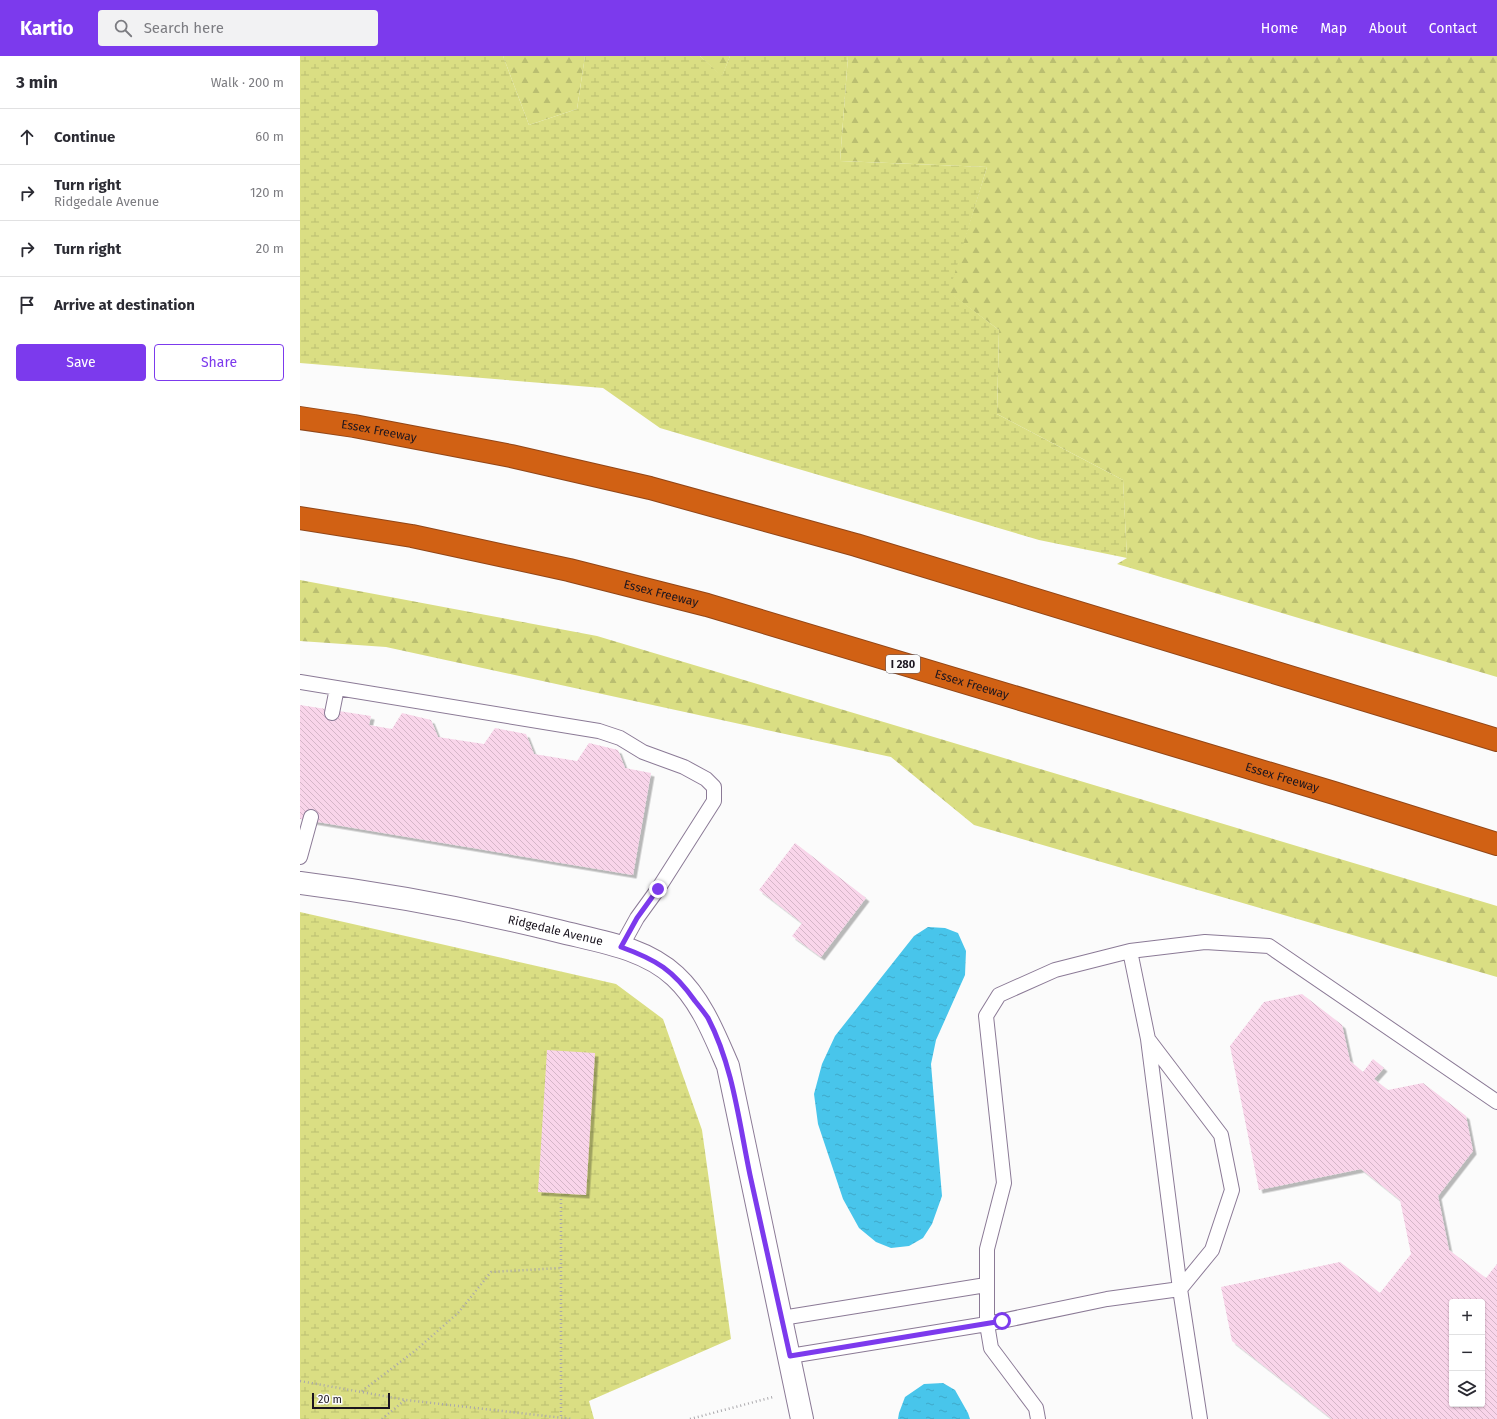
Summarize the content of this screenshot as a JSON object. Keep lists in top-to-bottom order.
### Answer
{
  "streets": {
    "highway": ["Essex Freeway", "I 280"],
    "main road": ["Ridgedale Avenue"]
  },
  "scale_bar": "20 m",
  "page": {
    "header": "Kartio",
    "search": "Search here",
    "nav": [
      "Home",
      "Map",
      "About",
      "Contact"
    ],
    "heading": ["3 min", "Walk · 200 m"],
    "list": [
      ["Continue", "60 m"],
      ["Turn right", "Ridgedale Avenue", "120 m"],
      ["Turn right", "20 m"],
      "Arrive at destination"
    ],
    "buttons": ["Save", "Share"],
    "map_buttons": ["+", "−"],
    "scale": "20 m"
  }
}
